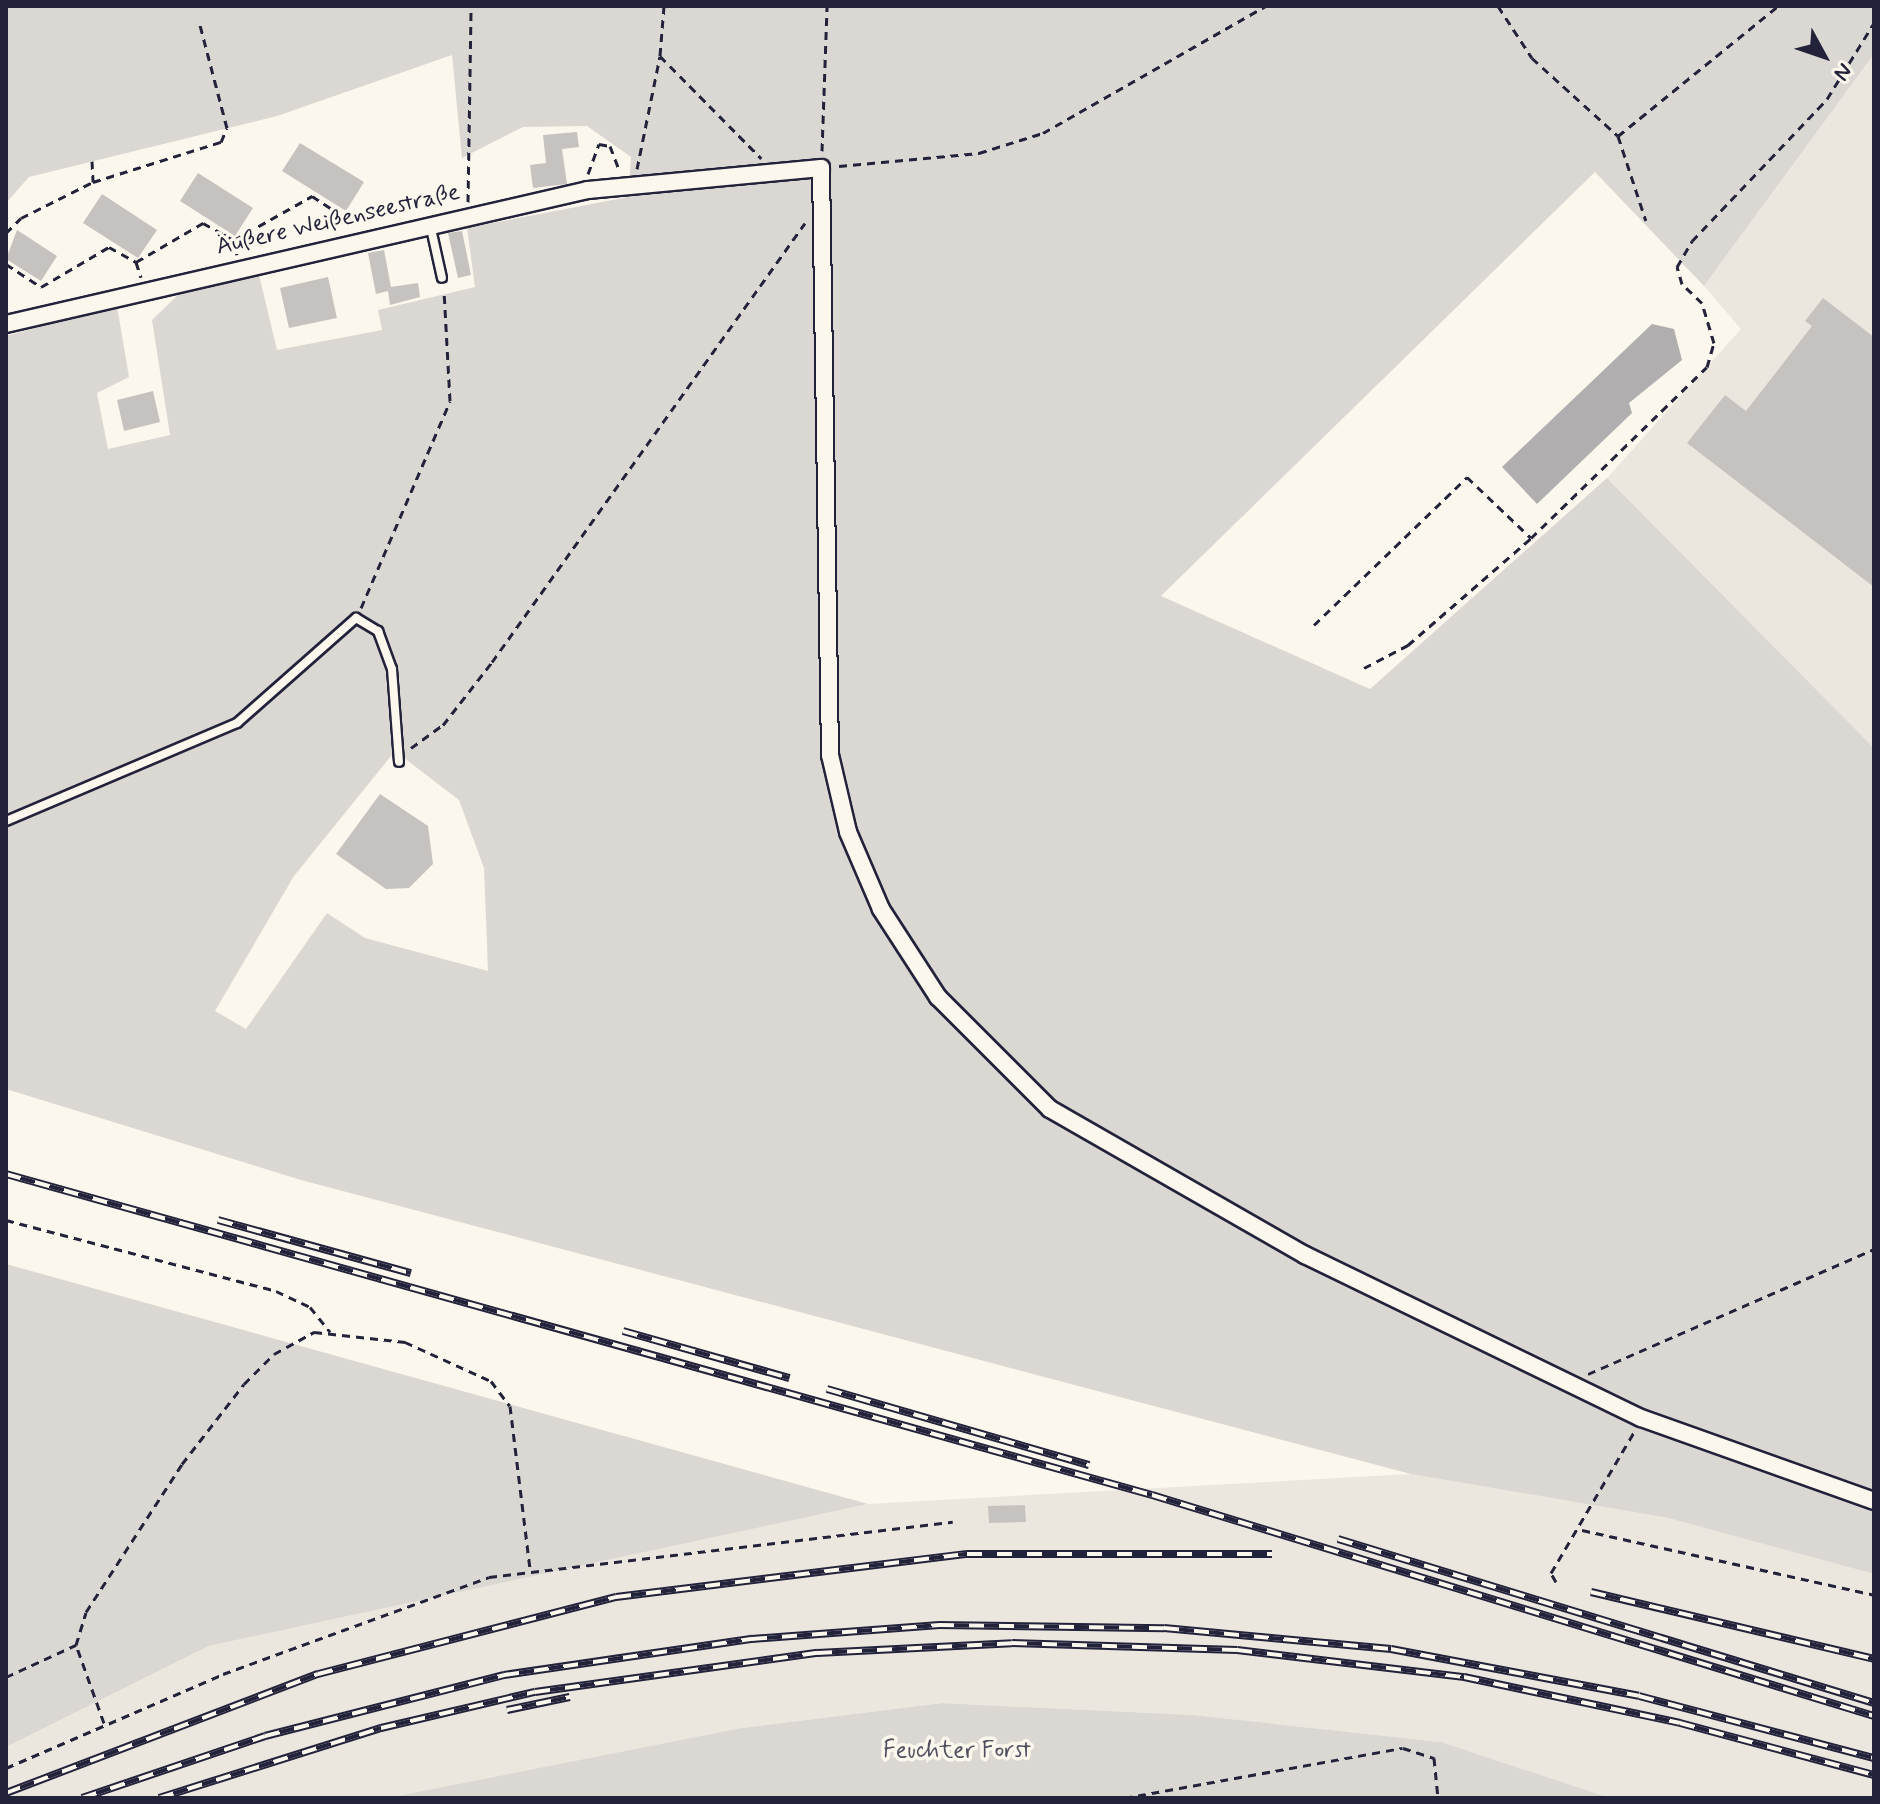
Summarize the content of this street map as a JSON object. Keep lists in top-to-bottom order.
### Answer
{
  "streets": {
    "street": ["Äußere Weißenseestraße"]
  },
  "parks": ["Feuchter Forst"],
  "north": "bottom right"
}
